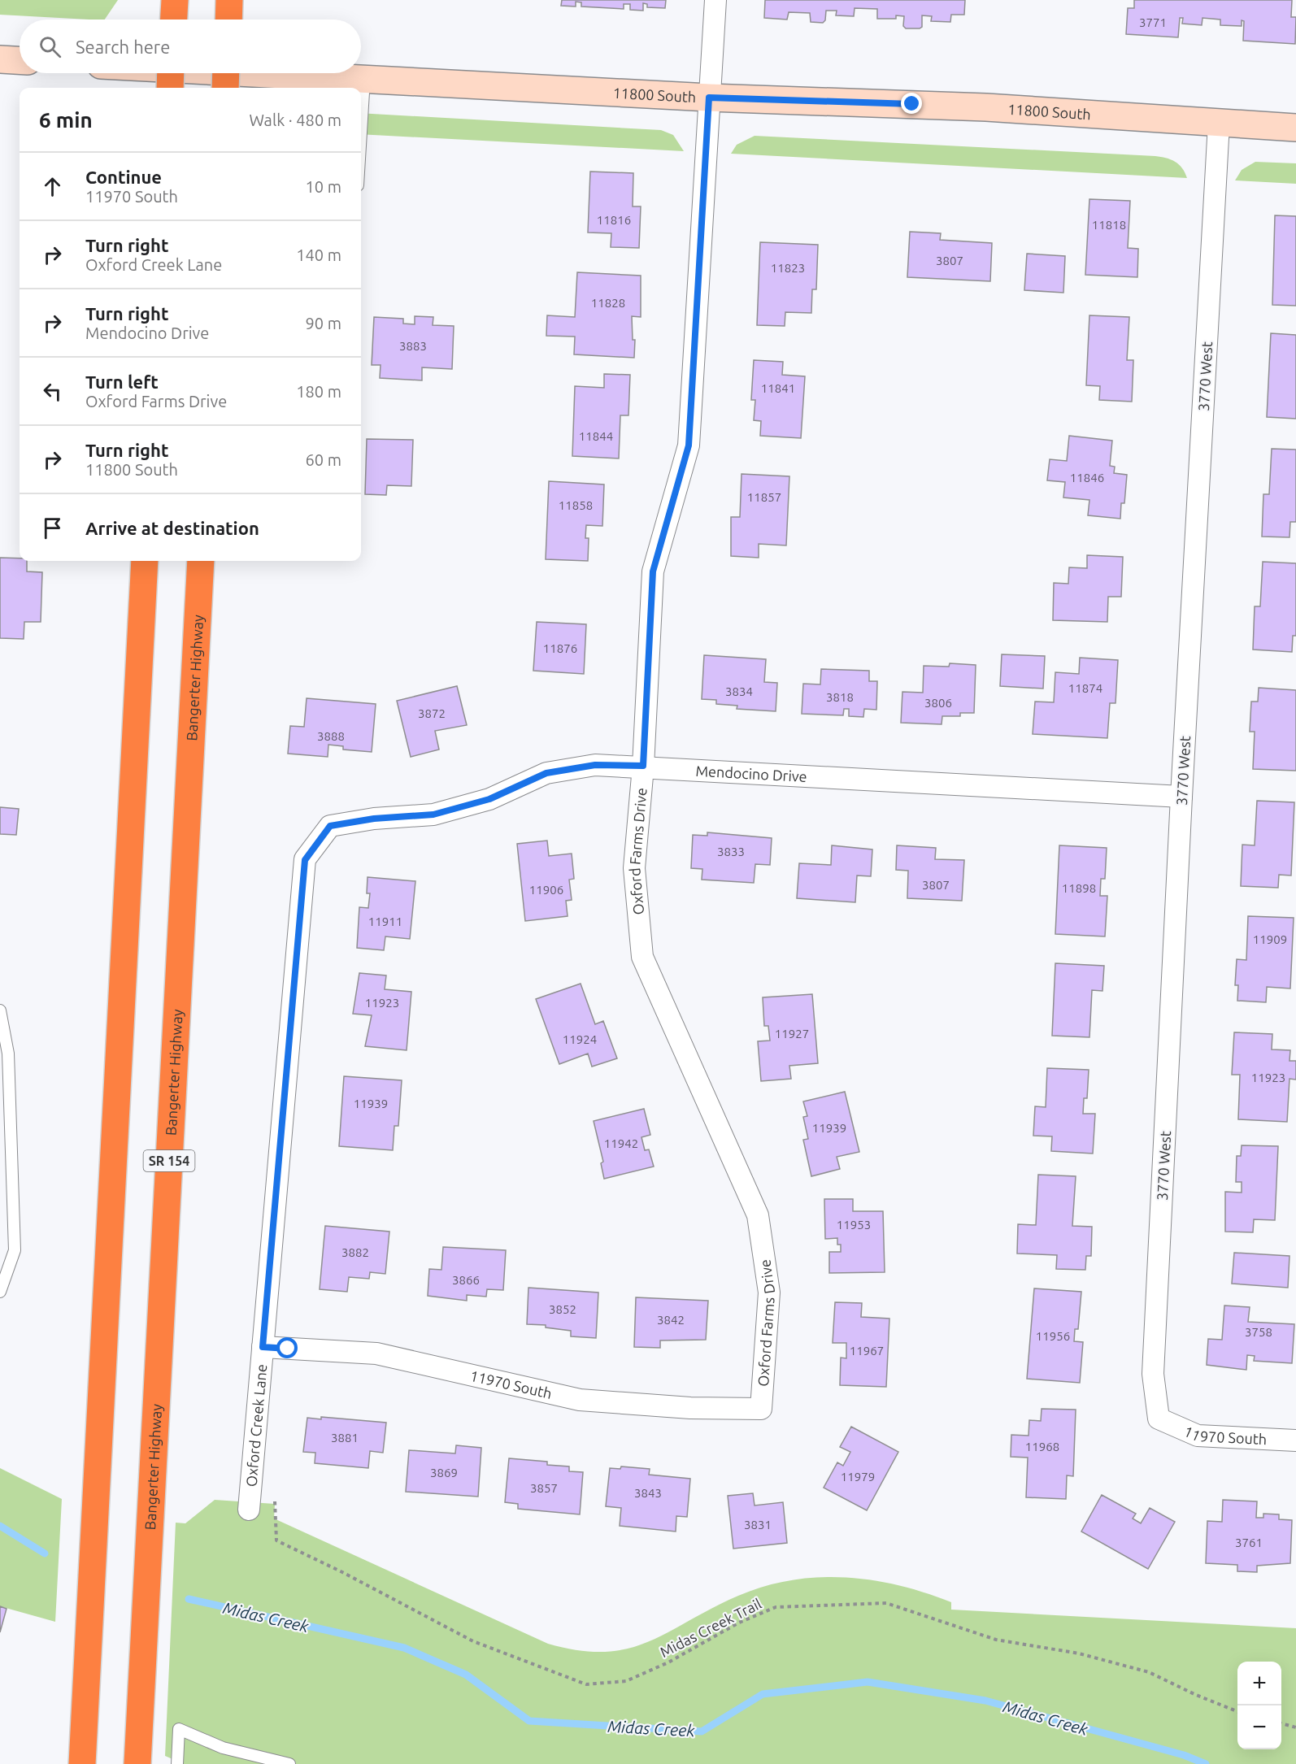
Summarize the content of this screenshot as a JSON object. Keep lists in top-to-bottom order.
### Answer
{
  "streets": {
    "highway": ["Bangerter Highway", "SR 154"],
    "main road": ["11800 South"],
    "street": [
      "3770 West",
      "Mendocino Drive",
      "Oxford Farms Drive",
      "11970 South",
      "Oxford Creek Lane"
    ],
    "path": ["Midas Creek Trail"]
  },
  "crossings": [
    ["11800 South", "3770 West"],
    ["11800 South", "Oxford Farms Drive"],
    ["3770 West", "Mendocino Drive"],
    ["3770 West", "11970 South"],
    ["Mendocino Drive", "Oxford Farms Drive"],
    ["Mendocino Drive", "Oxford Creek Lane"],
    ["Oxford Farms Drive", "11970 South"],
    ["11970 South", "Oxford Creek Lane"]
  ],
  "water": ["Midas Creek"],
  "house_numbers": [
    "3771",
    "11816",
    "11818",
    "3807",
    "11823",
    "11828",
    "3883",
    "11841",
    "11844",
    "11846",
    "11857",
    "11858",
    "11876",
    "11874",
    "3834",
    "3818",
    "3806",
    "3872",
    "3888",
    "3833",
    "3807",
    "11898",
    "11906",
    "11911",
    "11909",
    "11923",
    "11927",
    "11924",
    "11923",
    "11939",
    "11939",
    "11942",
    "11953",
    "3882",
    "3866",
    "3852",
    "3842",
    "3758",
    "11956",
    "11967",
    "3881",
    "11968",
    "3869",
    "11979",
    "3857",
    "3843",
    "3831",
    "3761"
  ],
  "page": {
    "search": "Search here",
    "heading": ["6 min", "Walk · 480 m"],
    "list": [
      ["Continue", "11970 South", "10 m"],
      ["Turn right", "Oxford Creek Lane", "140 m"],
      ["Turn right", "Mendocino Drive", "90 m"],
      ["Turn left", "Oxford Farms Drive", "180 m"],
      ["Turn right", "11800 South", "60 m"],
      "Arrive at destination"
    ],
    "map_buttons": ["+", "−"]
  }
}
